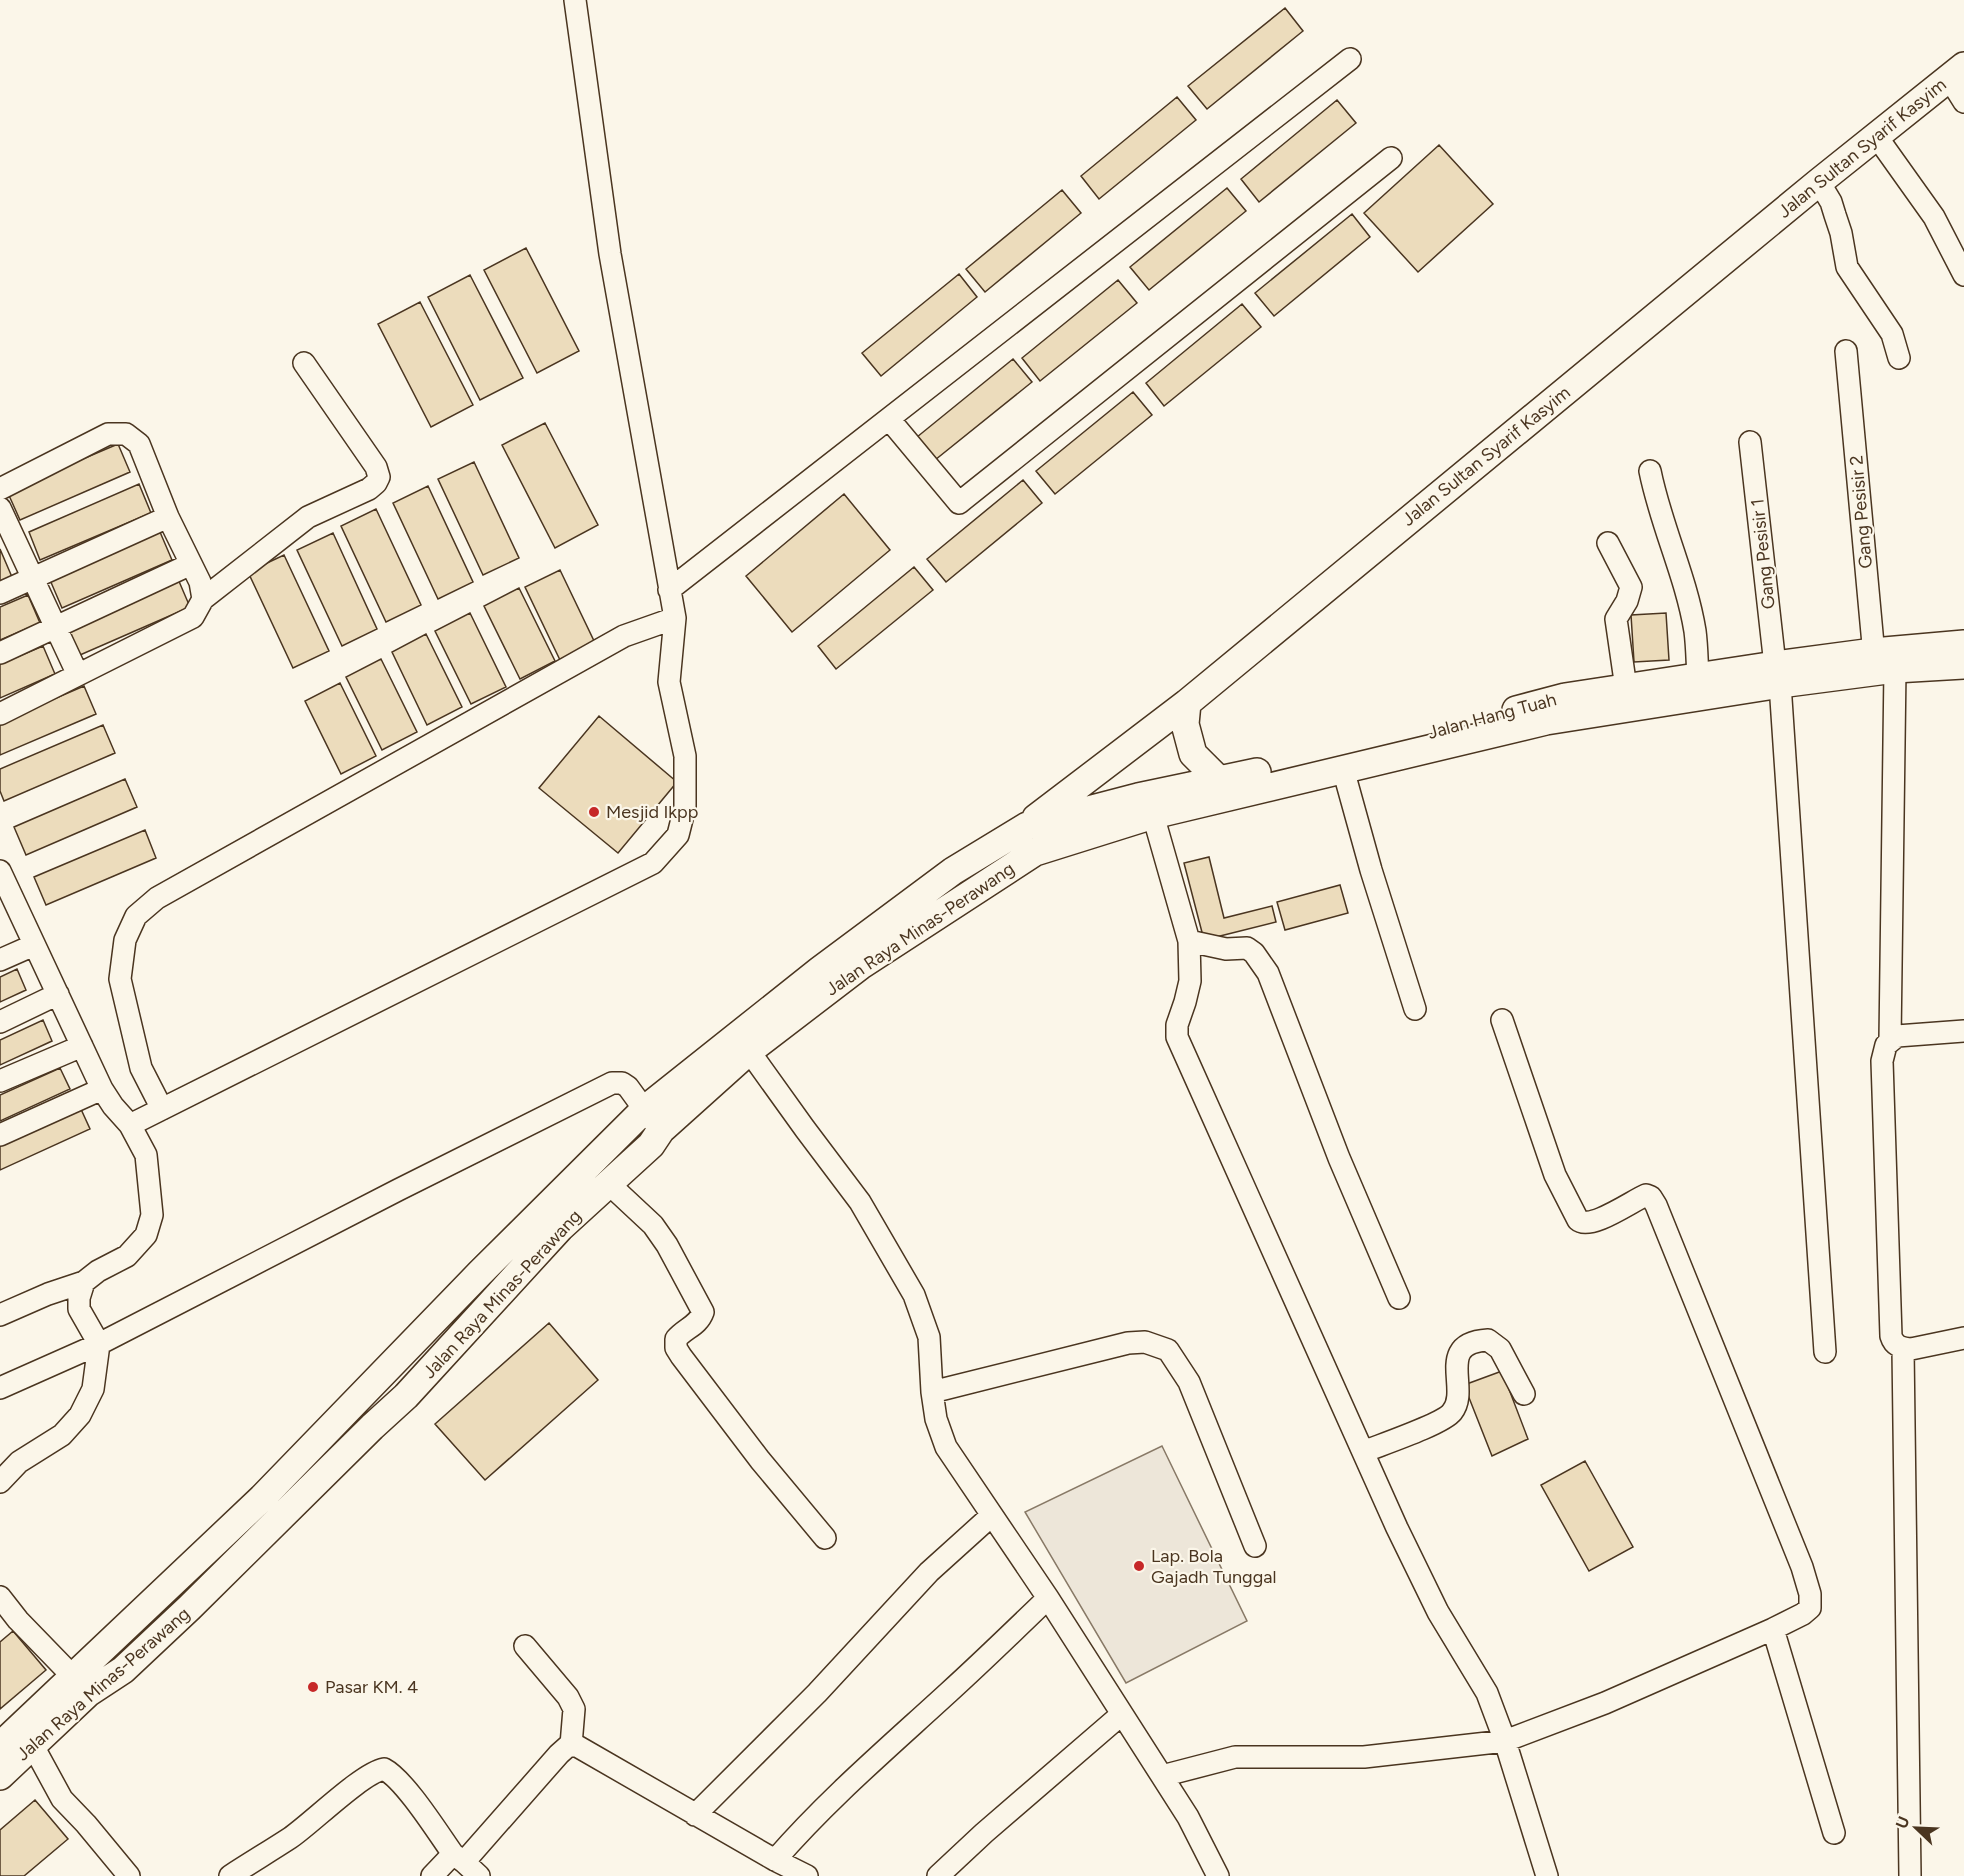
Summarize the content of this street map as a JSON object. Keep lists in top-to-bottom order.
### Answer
{
  "streets": {
    "main road": ["Jalan Sultan Syarif Kasyim", "Jalan Hang Tuah", "Jalan Raya Minas-Perawang"],
    "street": ["Gang Pesisir 2", "Gang Pesisir 1"]
  },
  "crossings": [
    ["Jalan Sultan Syarif Kasyim", "Jalan Hang Tuah"],
    ["Jalan Sultan Syarif Kasyim", "Jalan Raya Minas-Perawang"],
    ["Gang Pesisir 2", "Jalan Hang Tuah"],
    ["Gang Pesisir 1", "Jalan Hang Tuah"],
    ["Jalan Hang Tuah", "Jalan Raya Minas-Perawang"]
  ],
  "places": ["Mesjid Ikpp", "Lap. Bola Gajadh Tunggal", "Pasar KM. 4"],
  "north": "top left"
}
